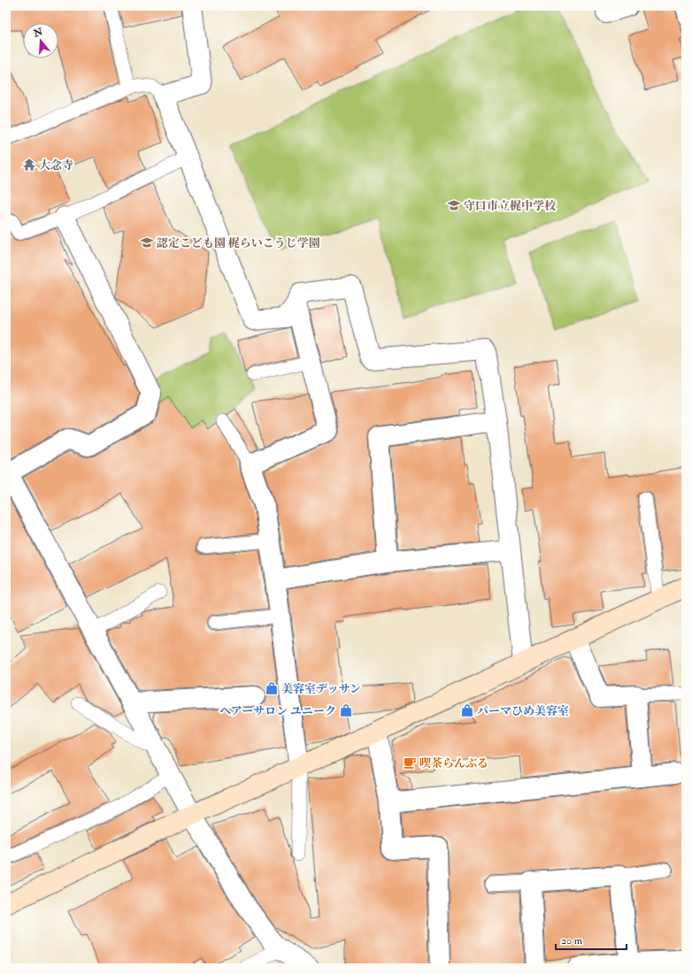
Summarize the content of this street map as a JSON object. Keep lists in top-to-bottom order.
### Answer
{
  "places": {
    "temple": ["大念寺"],
    "school or university": ["守口市立梶中学校", "認定こども園 梶らいこうじ学園"],
    "shop": ["美容室デッサン", "ヘアーサロン ユニーク", "パーマひめ美容室"],
    "cafe": ["喫茶らんぶる"]
  },
  "scale_bar": "20 m",
  "north": "top"
}
